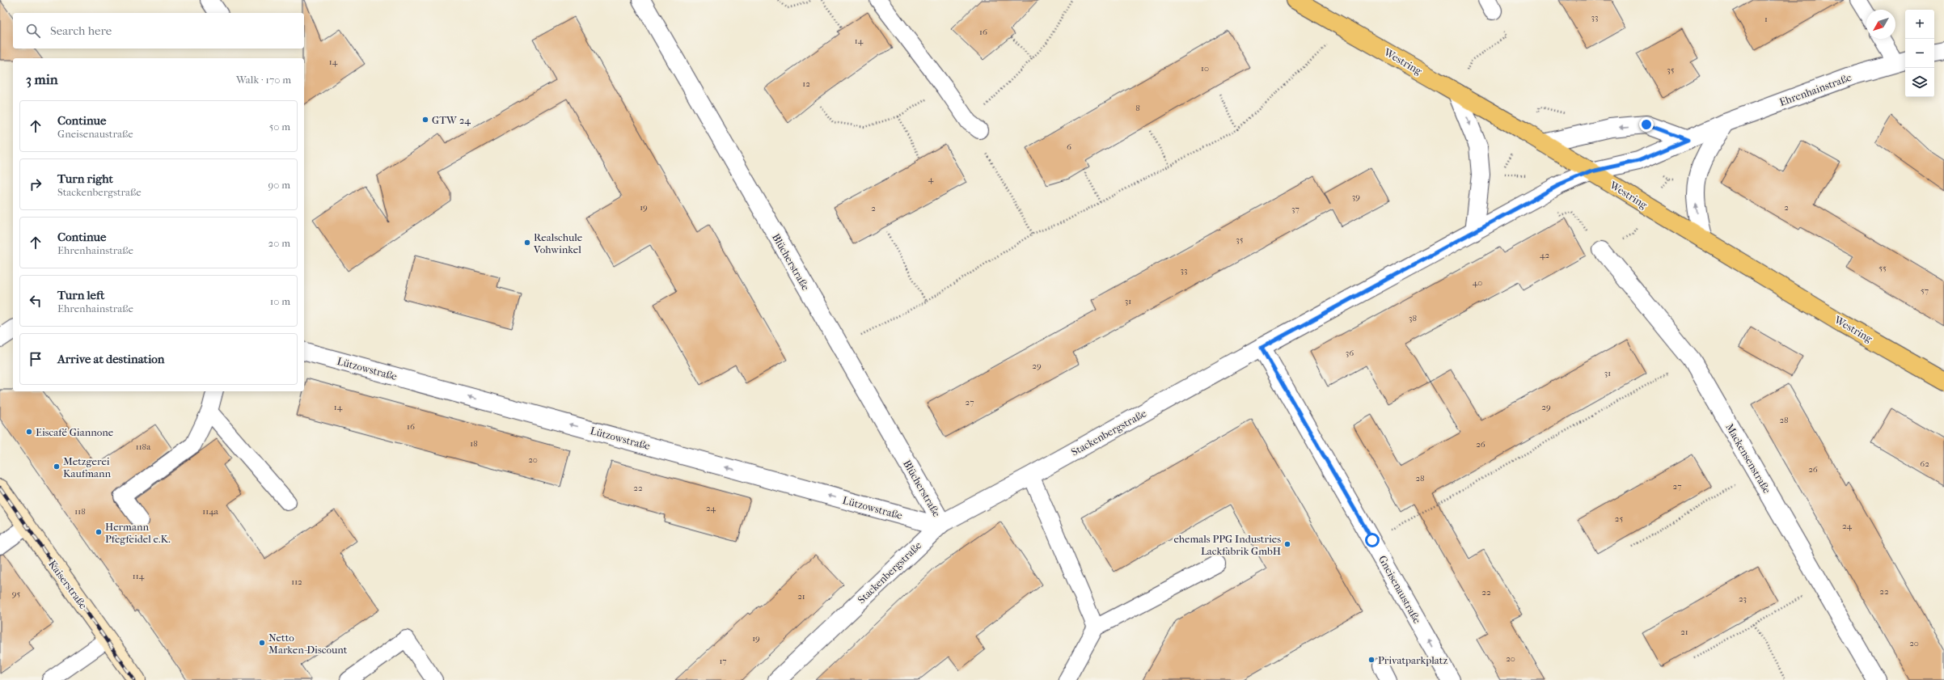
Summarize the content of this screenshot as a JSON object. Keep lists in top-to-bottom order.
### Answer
{
  "streets": {
    "main road": ["Westring", "Kaiserstraße"],
    "street": [
      "Ehrenhainstraße",
      "Blücherstraße",
      "Lützowstraße",
      "Stackenbergstraße",
      "Mackensenstraße",
      "Gneisenaustraße"
    ]
  },
  "crossings": [
    ["Westring", "Ehrenhainstraße"],
    ["Westring", "Stackenbergstraße"],
    ["Ehrenhainstraße", "Stackenbergstraße"],
    ["Blücherstraße", "Lützowstraße"],
    ["Blücherstraße", "Stackenbergstraße"],
    ["Lützowstraße", "Stackenbergstraße"],
    ["Stackenbergstraße", "Gneisenaustraße"]
  ],
  "one_way": ["Lützowstraße", "Gneisenaustraße"],
  "places": [
    "GTW 24",
    "Realschule Vohwinkel",
    "Eiscafé Giannone",
    "Metzgerei Kaufmann",
    "Hermann Pfegfeidel e.K.",
    "ehemals PPG Industries Lackfabrik GmbH",
    "Netto Marken-Discount",
    "Privatparkplatz"
  ],
  "house_numbers": [
    "33",
    "1",
    "16",
    "14",
    "14",
    "10",
    "35",
    "12",
    "8",
    "6",
    "4",
    "39",
    "19",
    "2",
    "2",
    "37",
    "35",
    "42",
    "55",
    "33",
    "40",
    "57",
    "31",
    "38",
    "36",
    "29",
    "31",
    "27",
    "14",
    "29",
    "28",
    "16",
    "18",
    "26",
    "118a",
    "20",
    "62",
    "26",
    "28",
    "27",
    "22",
    "24",
    "118",
    "114a",
    "25",
    "24",
    "114",
    "112",
    "22",
    "22",
    "95",
    "21",
    "23",
    "21",
    "19",
    "20",
    "20",
    "17"
  ],
  "north": "bottom left",
  "page": {
    "map_buttons": ["+", "−"],
    "search": "Search here",
    "heading": ["3 min", "Walk · 170 m"],
    "list": [
      ["Continue", "Gneisenaustraße", "50 m"],
      ["Turn right", "Stackenbergstraße", "90 m"],
      ["Continue", "Ehrenhainstraße", "20 m"],
      ["Turn left", "Ehrenhainstraße", "10 m"],
      "Arrive at destination"
    ]
  }
}
